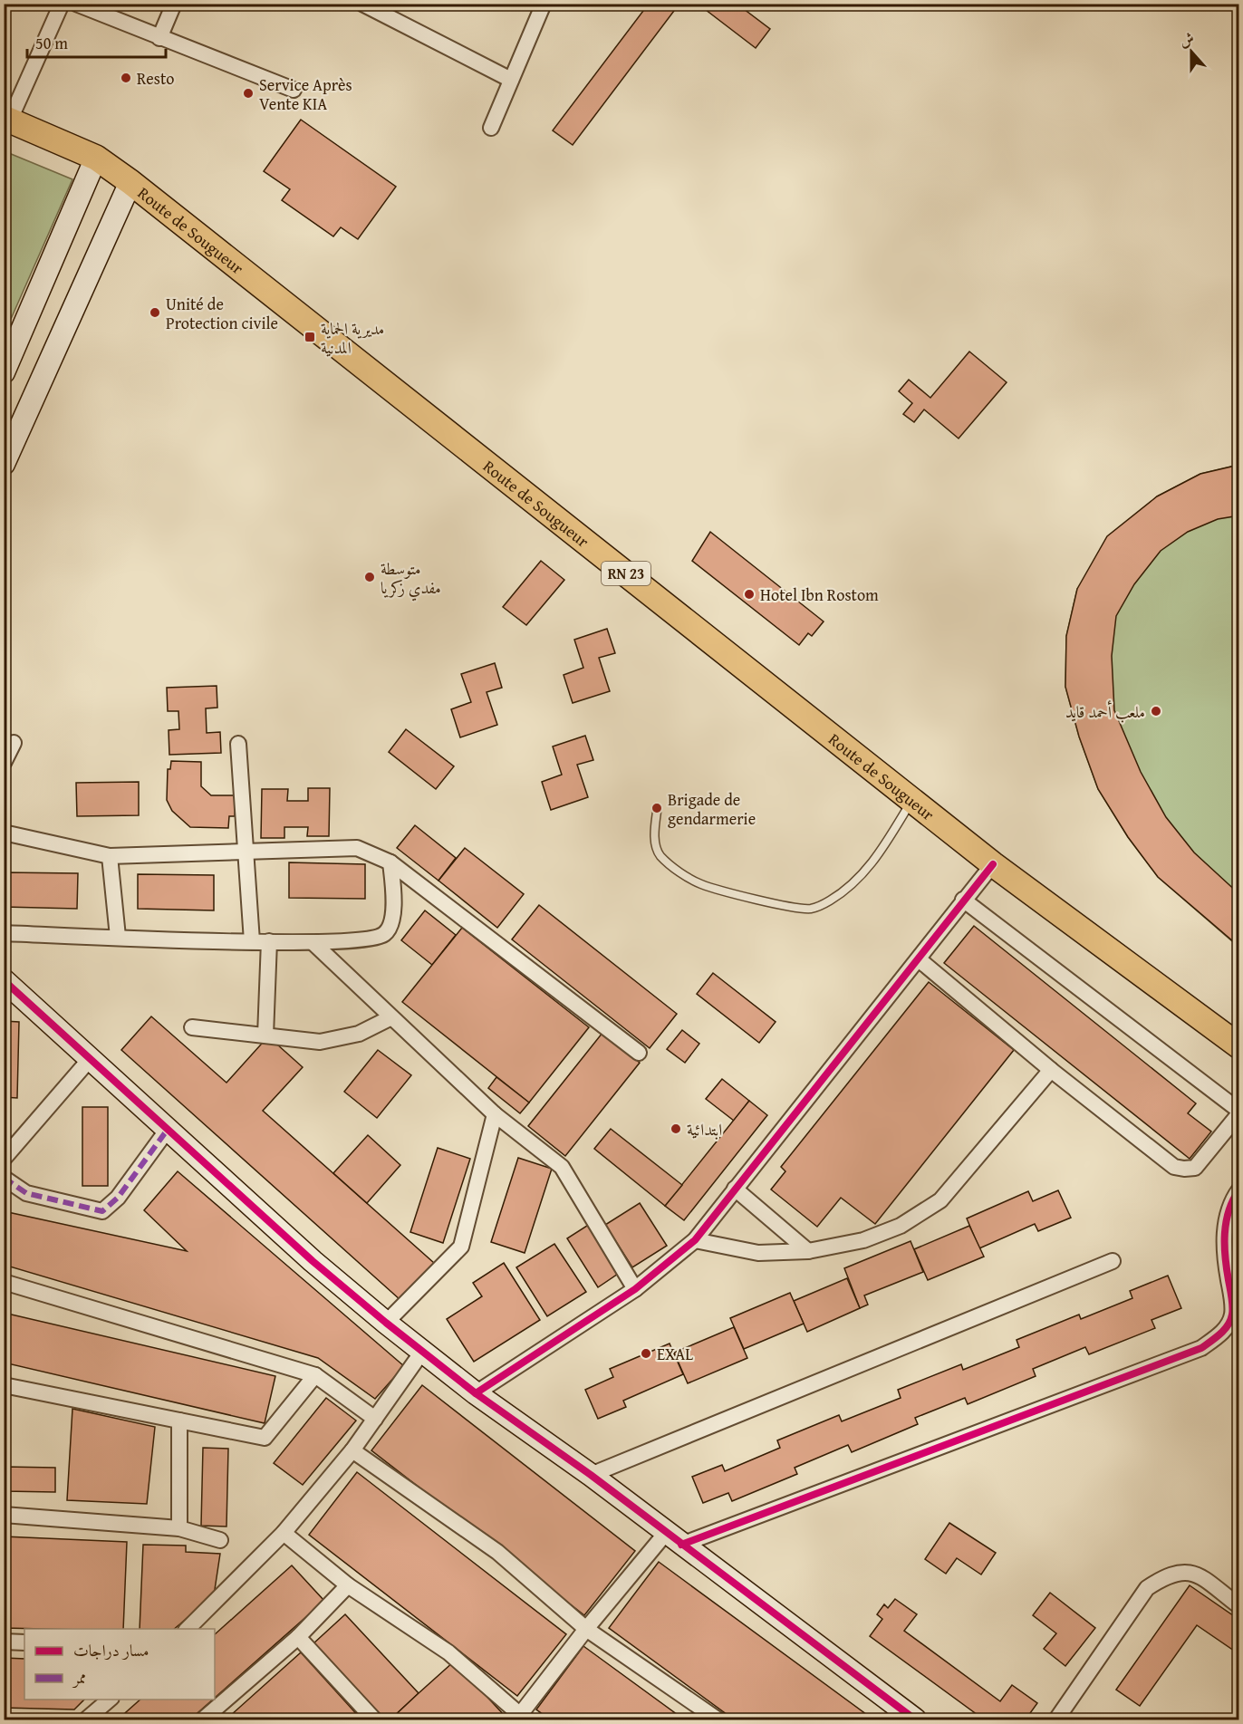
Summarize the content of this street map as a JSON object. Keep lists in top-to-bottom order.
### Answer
{
  "streets": {
    "main road": ["Route de Sougueur", "RN 23"]
  },
  "places": {
    "other": [
      "Resto",
      "Service Après Vente KIA",
      "Unité de Protection civile",
      "متوسطة مفدي زكريا",
      "Hotel Ibn Rostom",
      "ملعب أحمد قايد",
      "Brigade de gendarmerie",
      "ابتدائية",
      "EXAL"
    ],
    "transit": ["مديرية الحماية المدنية"]
  },
  "legend": ["مسار دراجات", "ممر"],
  "scale_bar": "50 m",
  "north": "top"
}
